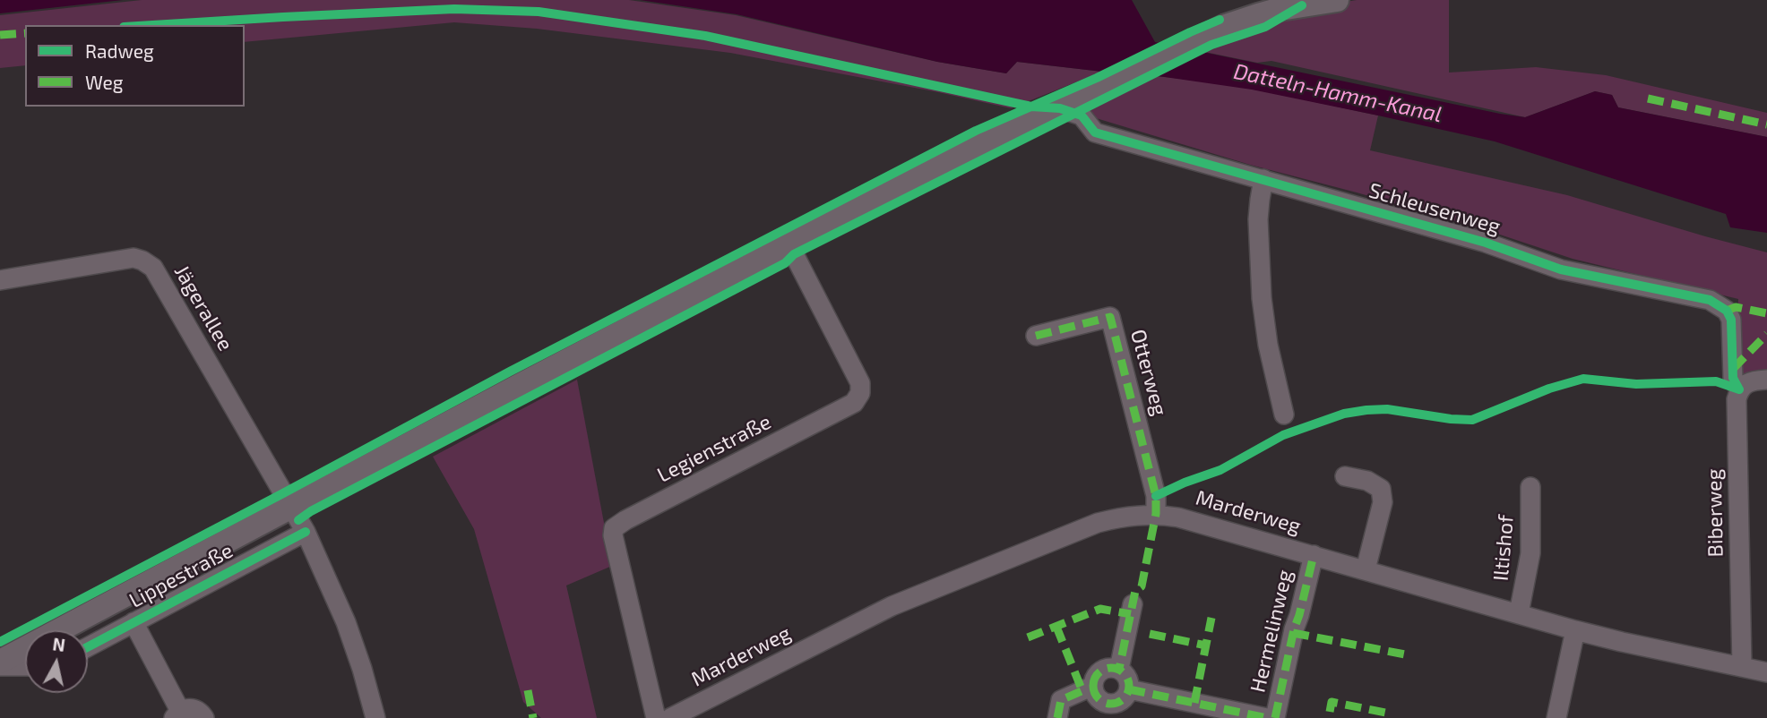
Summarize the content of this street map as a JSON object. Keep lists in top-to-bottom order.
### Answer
{
  "streets": {
    "main road": ["Lippestraße"],
    "street": [
      "Schleusenweg",
      "Jägerallee",
      "Otterweg",
      "Legienstraße",
      "Marderweg",
      "Biberweg",
      "Iltishof",
      "Hermelinweg"
    ]
  },
  "crossings": [
    ["Schleusenweg", "Biberweg"],
    ["Schleusenweg", "Lippestraße"],
    ["Jägerallee", "Lippestraße"],
    ["Otterweg", "Marderweg"],
    ["Legienstraße", "Lippestraße"],
    ["Marderweg", "Biberweg"],
    ["Marderweg", "Iltishof"],
    ["Marderweg", "Hermelinweg"]
  ],
  "water": ["Datteln-Hamm-Kanal"],
  "legend": ["Radweg", "Weg"],
  "north": "top"
}
